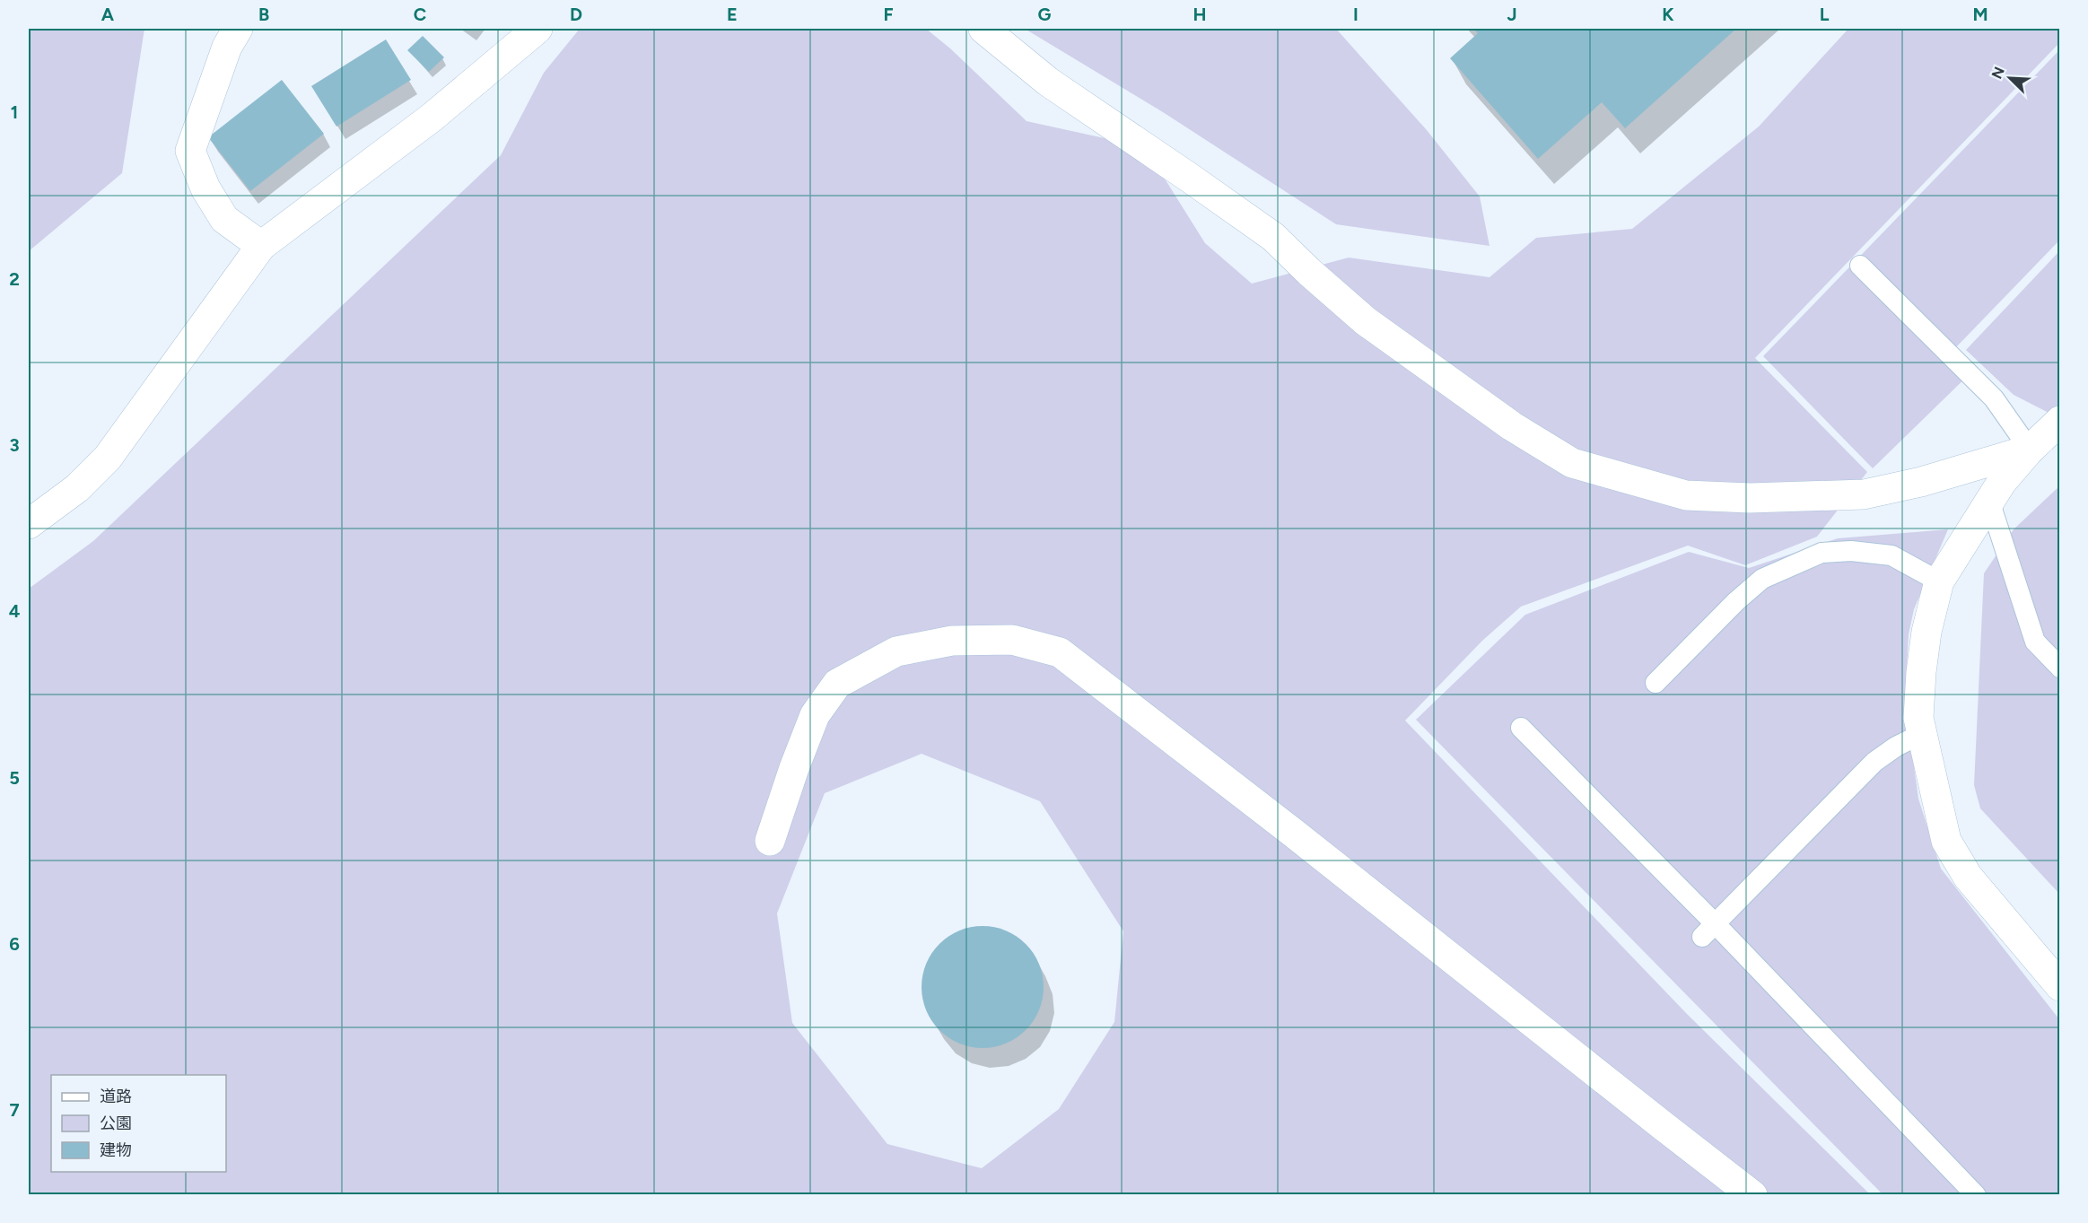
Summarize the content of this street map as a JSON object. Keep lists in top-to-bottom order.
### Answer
{
  "legend": ["道路", "公園", "建物"],
  "north": "top left",
  "grid": {
    "columns": [
      "A",
      "B",
      "C",
      "D",
      "E",
      "F",
      "G",
      "H",
      "I",
      "J",
      "K",
      "L",
      "M"
    ],
    "rows": [
      "1",
      "2",
      "3",
      "4",
      "5",
      "6",
      "7"
    ]
  }
}
